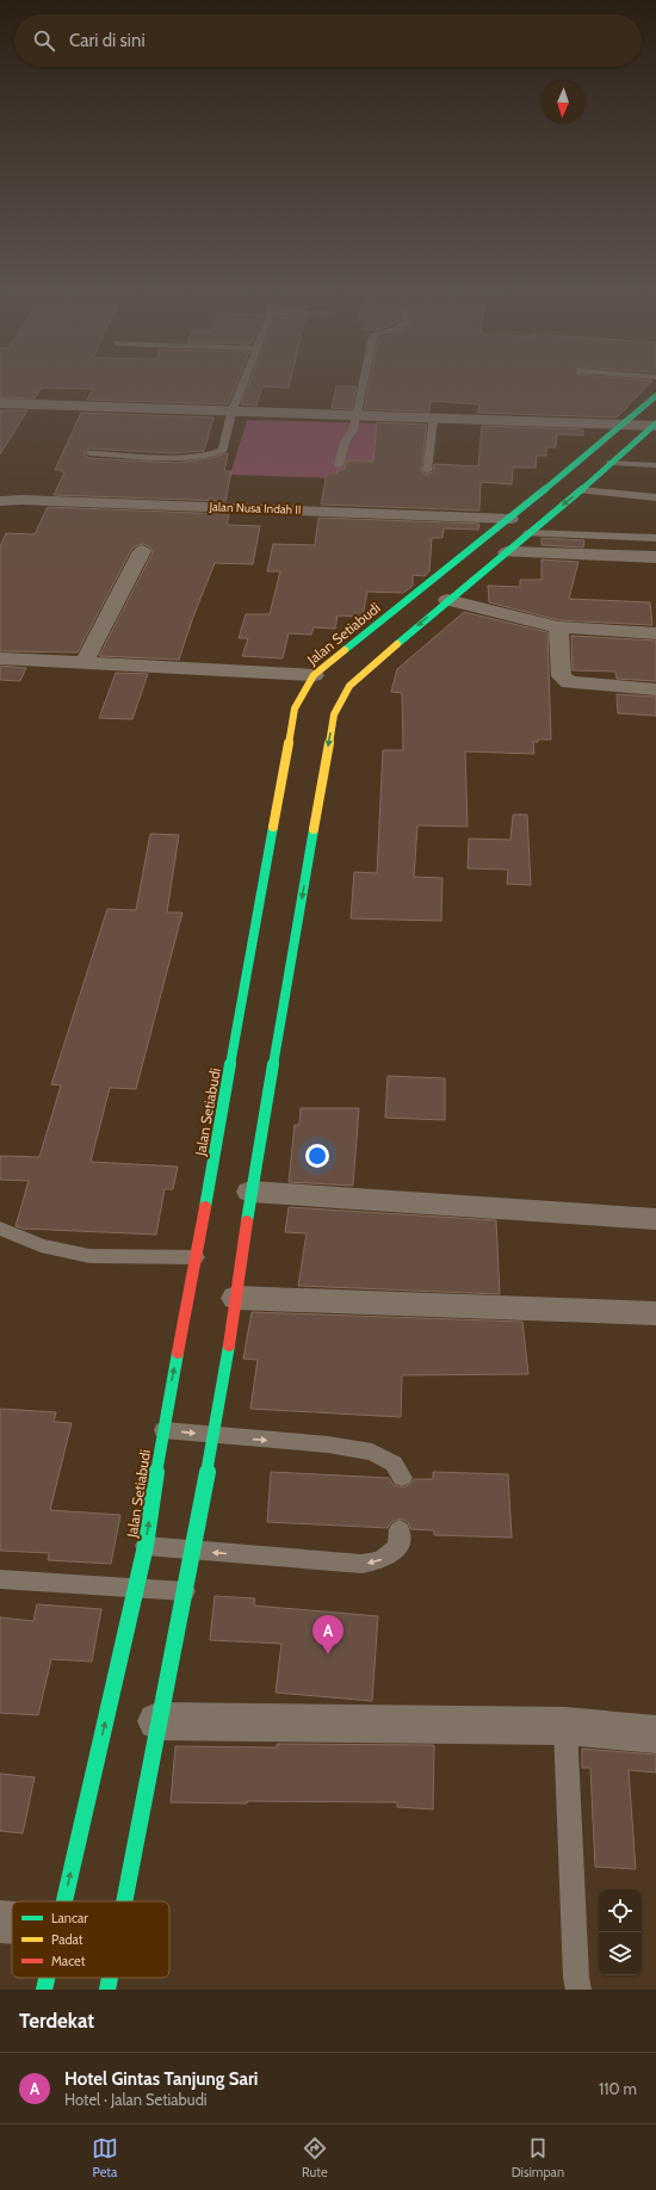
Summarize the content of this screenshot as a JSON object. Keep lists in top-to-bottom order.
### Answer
{
  "streets": {
    "main road": ["Jalan Setiabudi"],
    "street": ["Jalan Nusa Indah II"]
  },
  "crossings": [
    ["Jalan Nusa Indah II", "Jalan Setiabudi"]
  ],
  "legend": ["Lancar", "Padat", "Macet"],
  "north": "bottom",
  "page": {
    "search": "Cari di sini",
    "pins": "A",
    "heading": "Terdekat",
    "list": [
      {
        "mark": "A",
        "name": "Hotel Gintas Tanjung Sari",
        "note": "Hotel · Jalan Setiabudi",
        "value": "110 m"
      }
    ],
    "nav": ["Peta", "Rute", "Disimpan"]
  }
}
